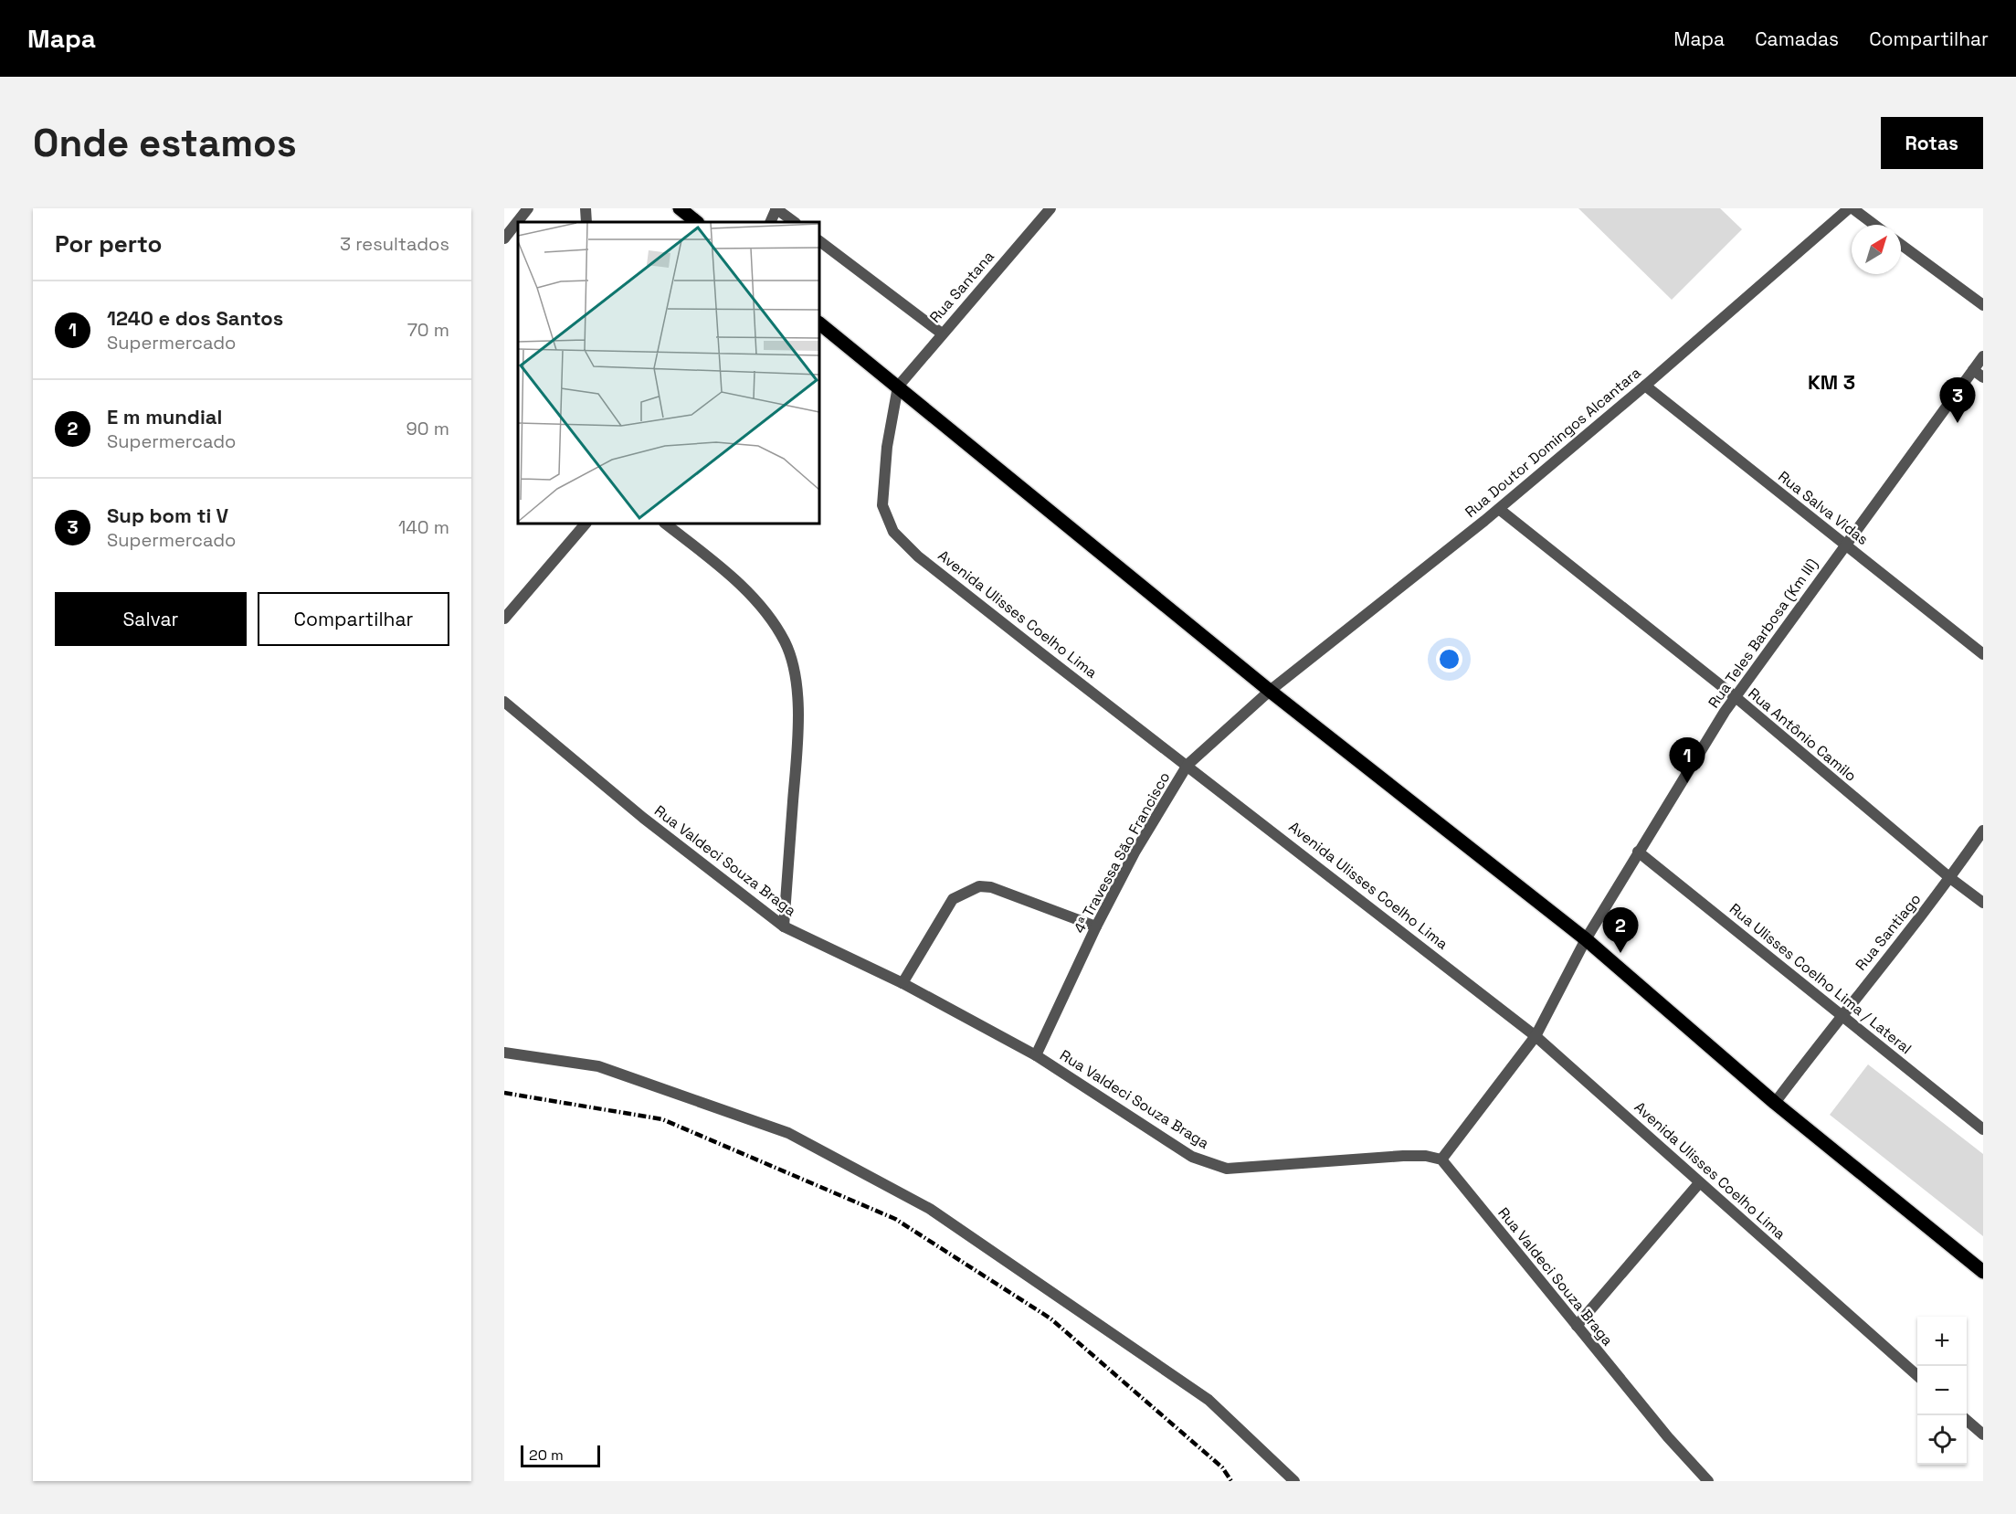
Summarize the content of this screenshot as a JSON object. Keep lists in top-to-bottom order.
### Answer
{
  "streets": {
    "street": [
      "Rua Santana",
      "Rua Doutor Domingos Alcantara",
      "Rua Salva Vidas",
      "Avenida Ulisses Coelho Lima",
      "Rua Teles Barbosa (Km III)",
      "Rua Antônio Camilo",
      "4ª Travessa São Francisco",
      "Rua Valdeci Souza Braga",
      "Rua Santiago",
      "Rua Ulisses Coelho Lima / Lateral"
    ]
  },
  "crossings": [
    ["Rua Santana", "Avenida Ulisses Coelho Lima"],
    ["Rua Doutor Domingos Alcantara", "Rua Salva Vidas"],
    ["Rua Doutor Domingos Alcantara", "Rua Antônio Camilo"],
    ["Rua Doutor Domingos Alcantara", "4ª Travessa São Francisco"],
    ["Rua Salva Vidas", "Rua Teles Barbosa (Km III)"],
    ["Avenida Ulisses Coelho Lima", "Rua Teles Barbosa (Km III)"],
    ["Avenida Ulisses Coelho Lima", "4ª Travessa São Francisco"],
    ["Rua Teles Barbosa (Km III)", "Rua Antônio Camilo"],
    ["Rua Teles Barbosa (Km III)", "Rua Valdeci Souza Braga"],
    ["Rua Teles Barbosa (Km III)", "Rua Ulisses Coelho Lima / Lateral"],
    ["Rua Antônio Camilo", "Rua Santiago"],
    ["4ª Travessa São Francisco", "Rua Valdeci Souza Braga"],
    ["Rua Santiago", "Rua Ulisses Coelho Lima / Lateral"]
  ],
  "districts": ["KM 3"],
  "scale_bar": "20 m",
  "north": "top right",
  "page": {
    "header": "Mapa",
    "nav": ["Mapa", "Camadas", "Compartilhar"],
    "buttons": [
      "Rotas",
      ["Salvar", "Compartilhar"]
    ],
    "title": "Onde estamos",
    "heading": ["Por perto", "3 resultados"],
    "list": [
      {
        "mark": "1",
        "name": "1240 e dos Santos",
        "note": "Supermercado",
        "value": "70 m"
      },
      {
        "mark": "2",
        "name": "E m mundial",
        "note": "Supermercado",
        "value": "90 m"
      },
      {
        "mark": "3",
        "name": "Sup bom ti V",
        "note": "Supermercado",
        "value": "140 m"
      }
    ],
    "pins": ["3", "1", "2"],
    "map_buttons": ["+", "−"],
    "scale": "20 m"
  }
}
